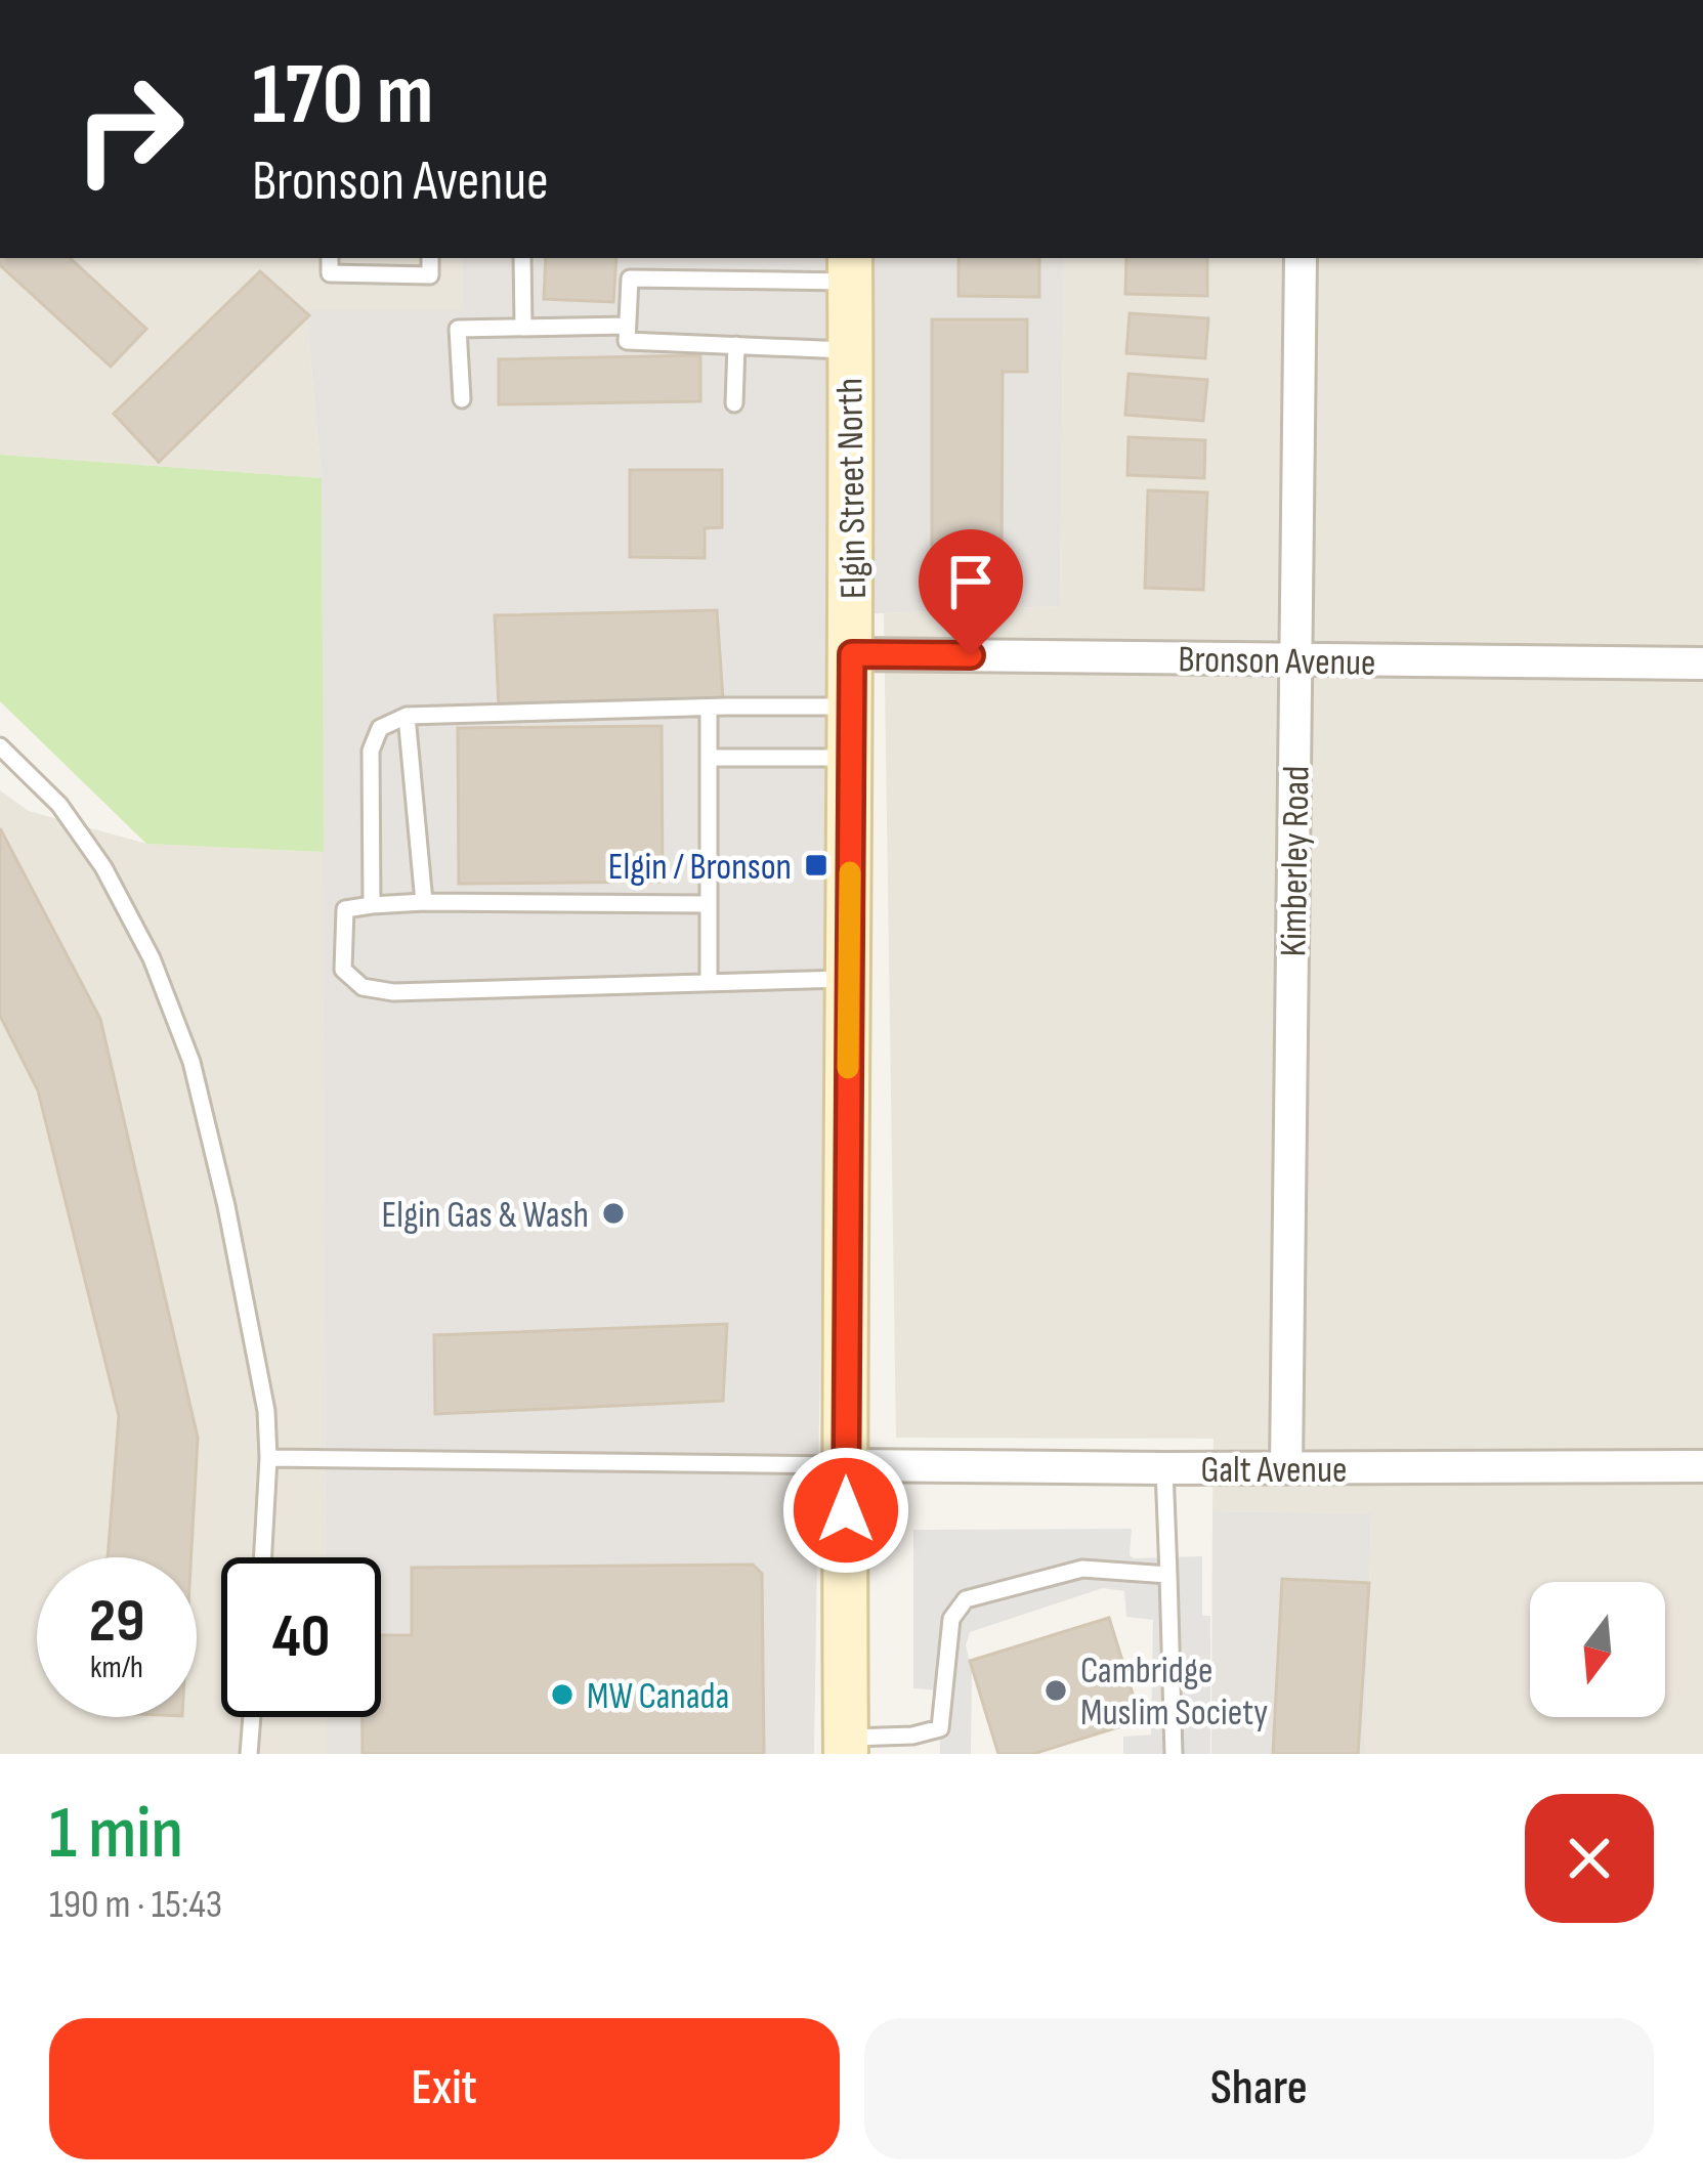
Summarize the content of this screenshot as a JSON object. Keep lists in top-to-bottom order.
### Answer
{
  "streets": {
    "street": [
      "Elgin Street North",
      "Bronson Avenue",
      "Kimberley Road",
      "Galt Avenue"
    ]
  },
  "crossings": [
    ["Elgin Street North", "Bronson Avenue"],
    ["Elgin Street North", "Galt Avenue"],
    ["Bronson Avenue", "Kimberley Road"],
    ["Kimberley Road", "Galt Avenue"]
  ],
  "places": {
    "transit": ["Elgin / Bronson"],
    "other": ["Elgin Gas & Wash", "Cambridge Muslim Society", "MW Canada"]
  },
  "north": "bottom",
  "page": {
    "turn": ["170 m", "Bronson Avenue"],
    "speed": "29 km/h",
    "limit": "40",
    "heading": ["1 min", "190 m · 15:43"],
    "buttons": ["Exit", "Share"]
  }
}
